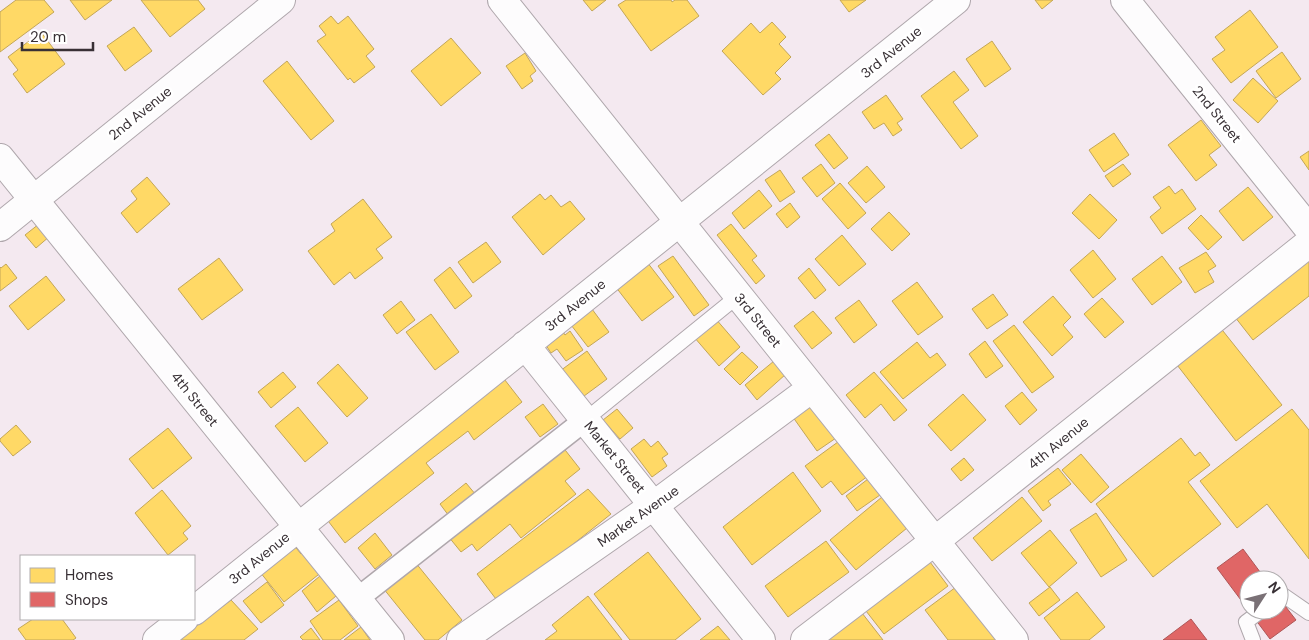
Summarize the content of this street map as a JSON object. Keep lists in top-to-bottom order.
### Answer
{
  "streets": {
    "street": [
      "3rd Avenue",
      "2nd Avenue",
      "2nd Street",
      "3rd Street",
      "4th Street",
      "4th Avenue",
      "Market Street",
      "Market Avenue"
    ]
  },
  "crossings": [
    ["3rd Avenue", "3rd Street"],
    ["3rd Avenue", "4th Street"],
    ["3rd Avenue", "Market Street"],
    ["2nd Avenue", "4th Street"],
    ["3rd Street", "4th Avenue"],
    ["3rd Street", "Market Avenue"],
    ["Market Street", "Market Avenue"]
  ],
  "legend": ["Homes", "Shops"],
  "scale_bar": "20 m",
  "north": "top right"
}
